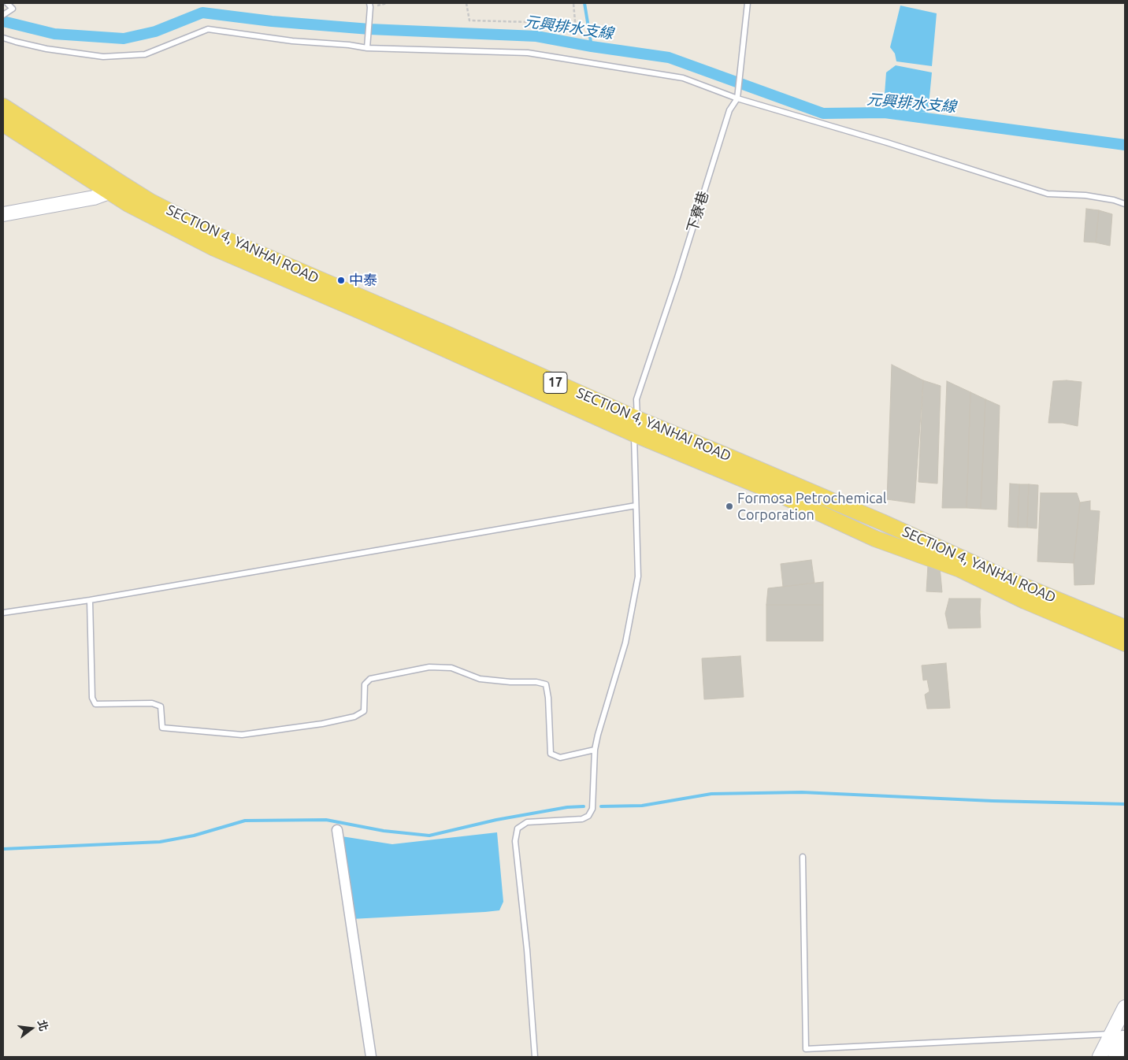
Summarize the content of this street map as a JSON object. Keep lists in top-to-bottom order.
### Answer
{
  "streets": {
    "main road": ["SECTION 4, YANHAI ROAD", "17"],
    "lane": ["下寮巷"]
  },
  "crossings": [
    ["下寮巷", "SECTION 4, YANHAI ROAD"]
  ],
  "water": ["元興排水支線"],
  "places": ["中泰", "Formosa Petrochemical Corporation"],
  "north": "right"
}
